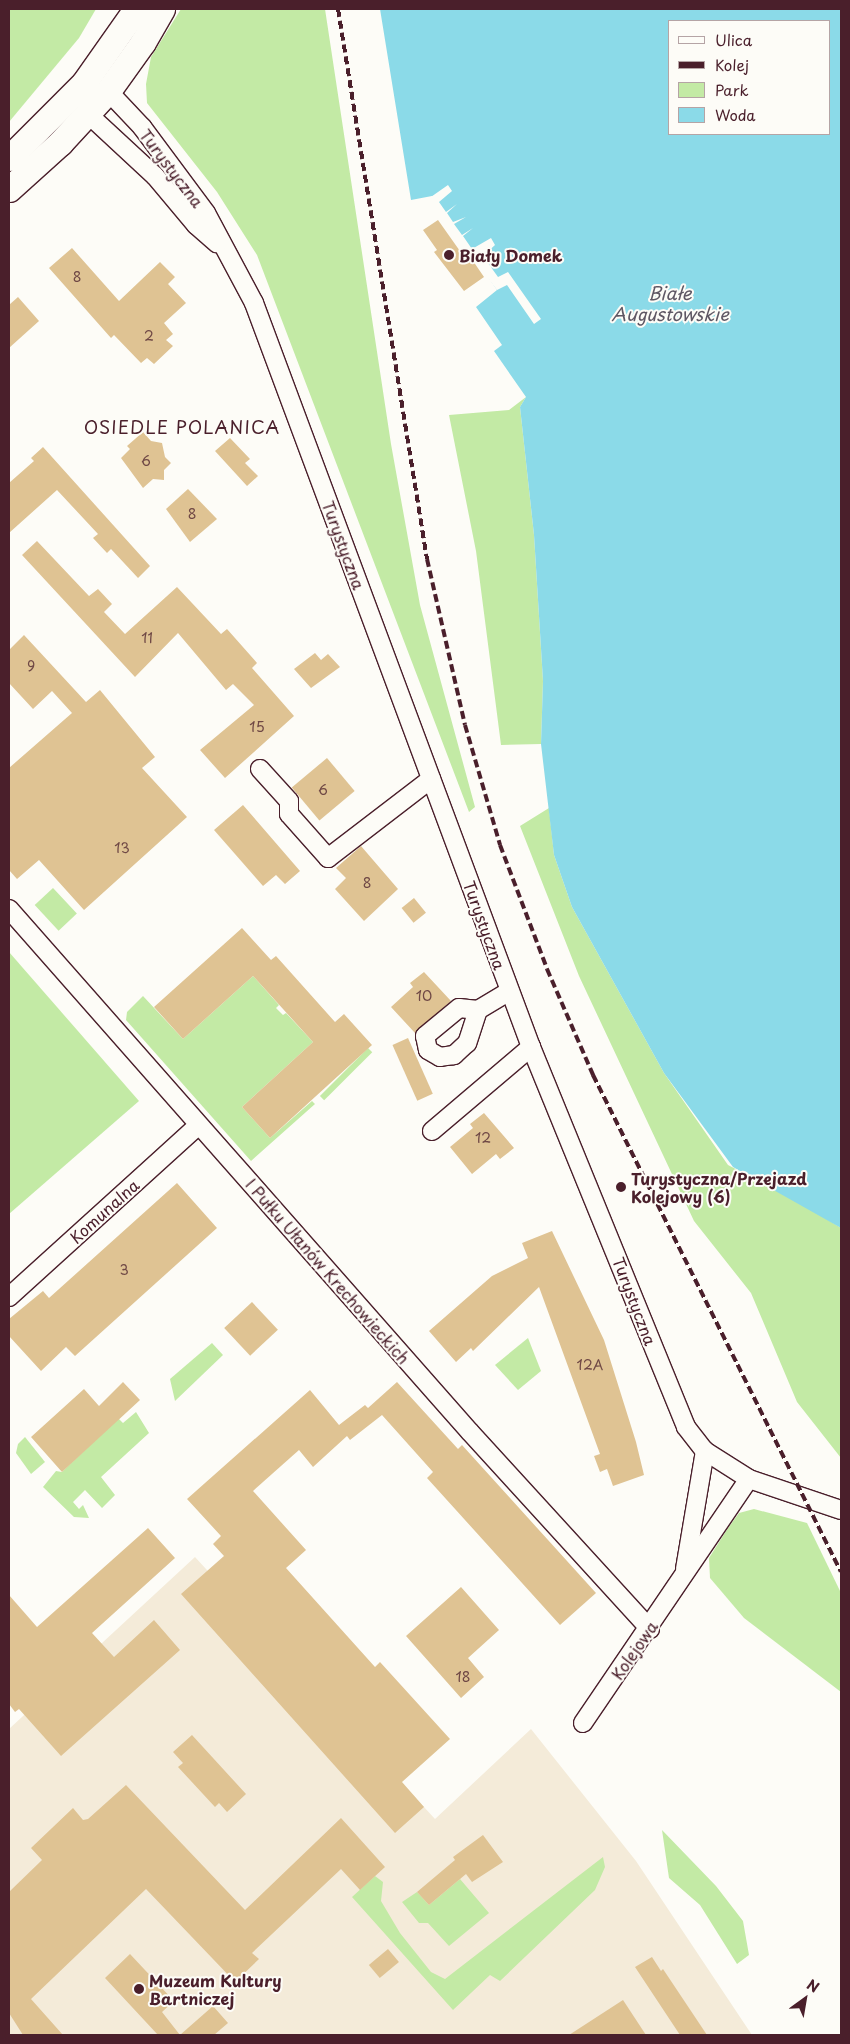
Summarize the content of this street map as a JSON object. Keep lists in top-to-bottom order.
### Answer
{
  "streets": {
    "street": [
      "Turystyczna",
      "Komunalna",
      "I Pułku Ułanów Krechowieckich",
      "Kolejowa"
    ]
  },
  "crossings": [
    ["Turystyczna", "Kolejowa"],
    ["Komunalna", "I Pułku Ułanów Krechowieckich"],
    ["I Pułku Ułanów Krechowieckich", "Kolejowa"]
  ],
  "districts": ["OSIEDLE POLANICA"],
  "water": ["Białe Augustowskie"],
  "places": ["Biały Domek", "Turystyczna/Przejazd Kolejowy (6)", "Muzeum Kultury Bartniczej"],
  "house_numbers": [
    "8",
    "2",
    "6",
    "8",
    "11",
    "9",
    "15",
    "6",
    "13",
    "8",
    "10",
    "12",
    "3",
    "12A",
    "18"
  ],
  "legend": [
    "Ulica",
    "Kolej",
    "Park",
    "Woda"
  ],
  "north": "top right"
}
